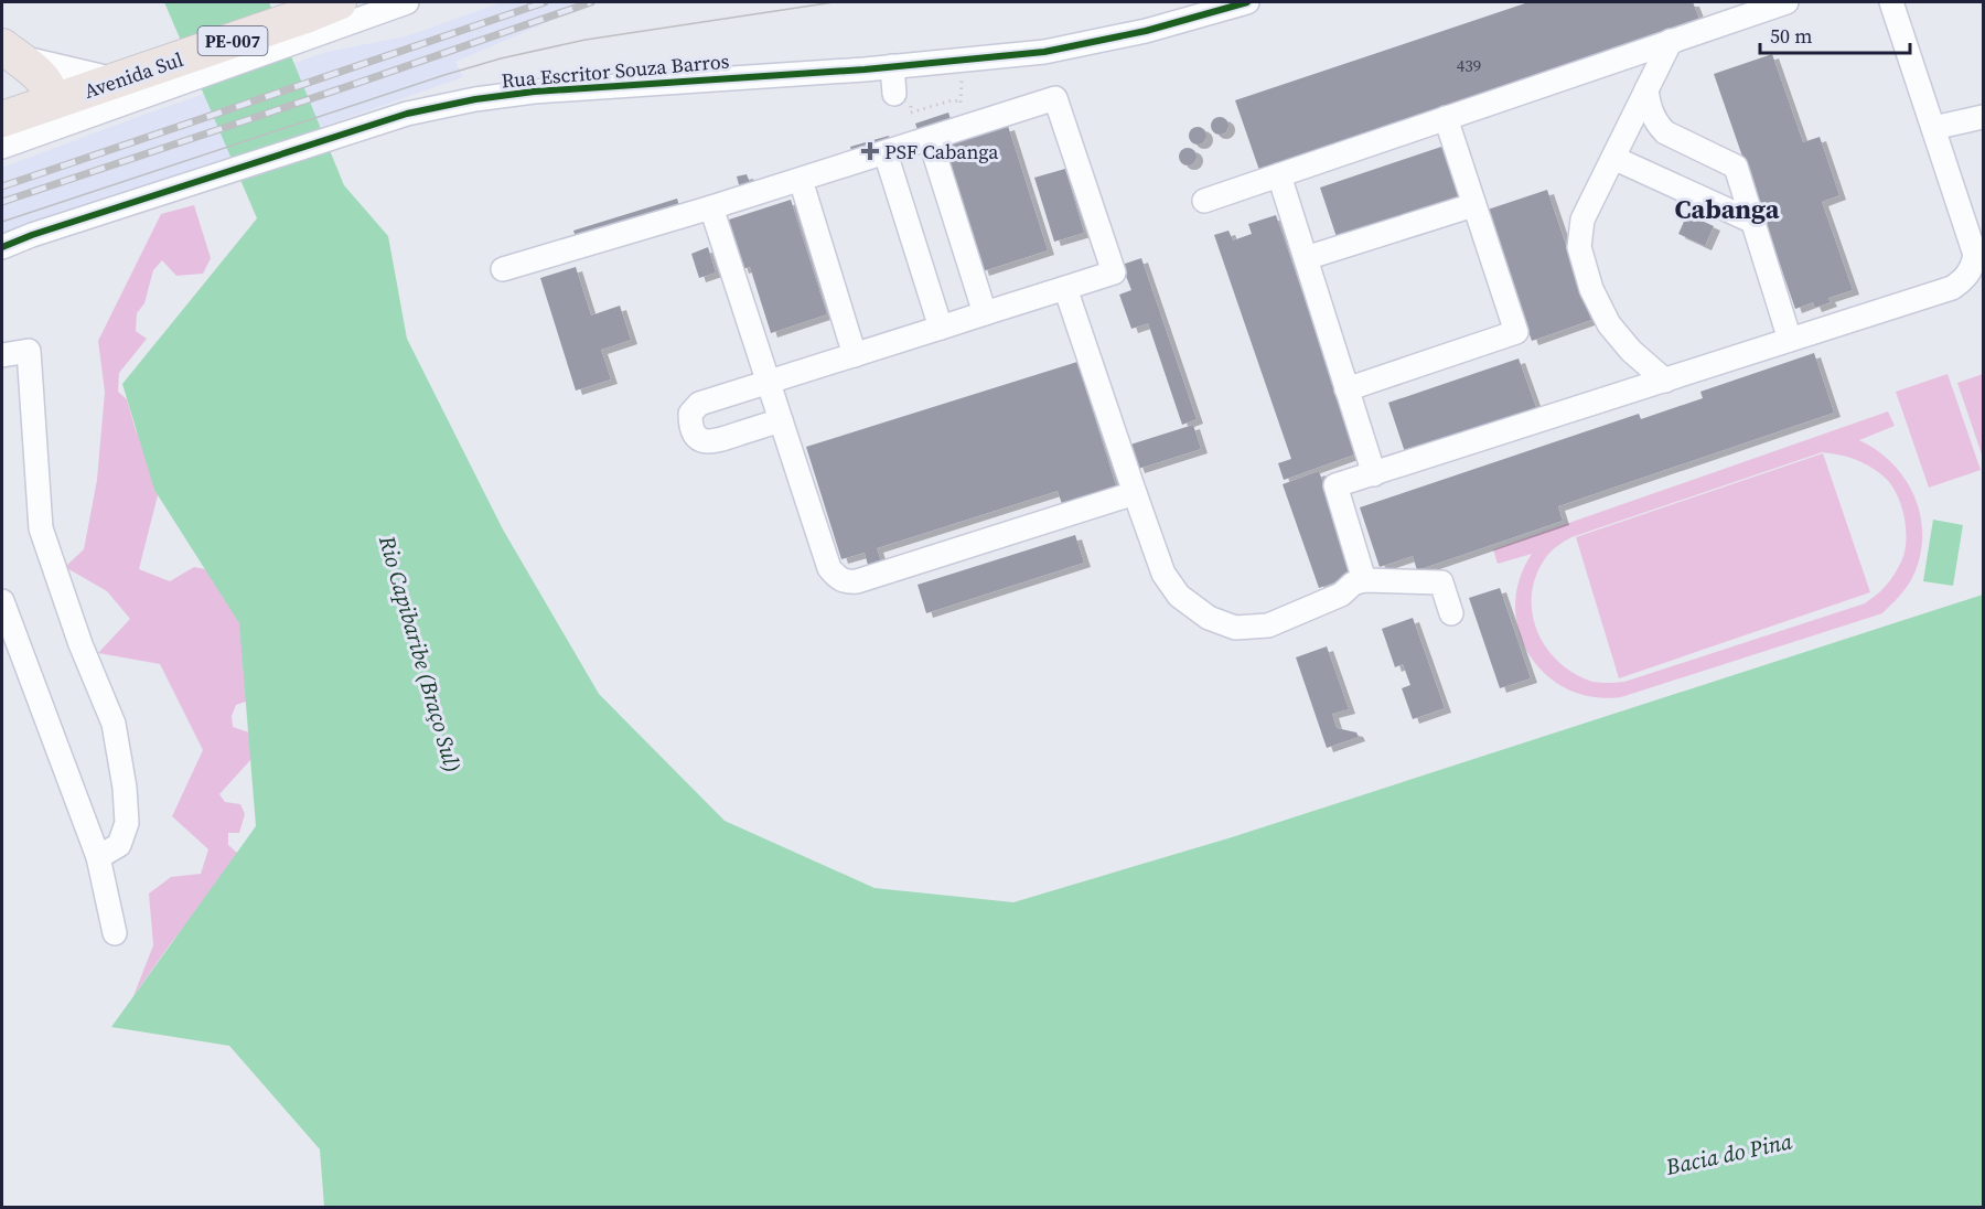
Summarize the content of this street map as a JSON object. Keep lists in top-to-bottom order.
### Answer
{
  "streets": {
    "highway": ["PE-007", "Avenida Sul"],
    "street": ["Rua Escritor Souza Barros"]
  },
  "districts": ["Cabanga"],
  "water": ["Rio Capibaribe (Braço Sul)", "Bacia do Pina"],
  "places": {
    "health": ["PSF Cabanga"]
  },
  "house_numbers": ["439"],
  "scale_bar": "50 m"
}
